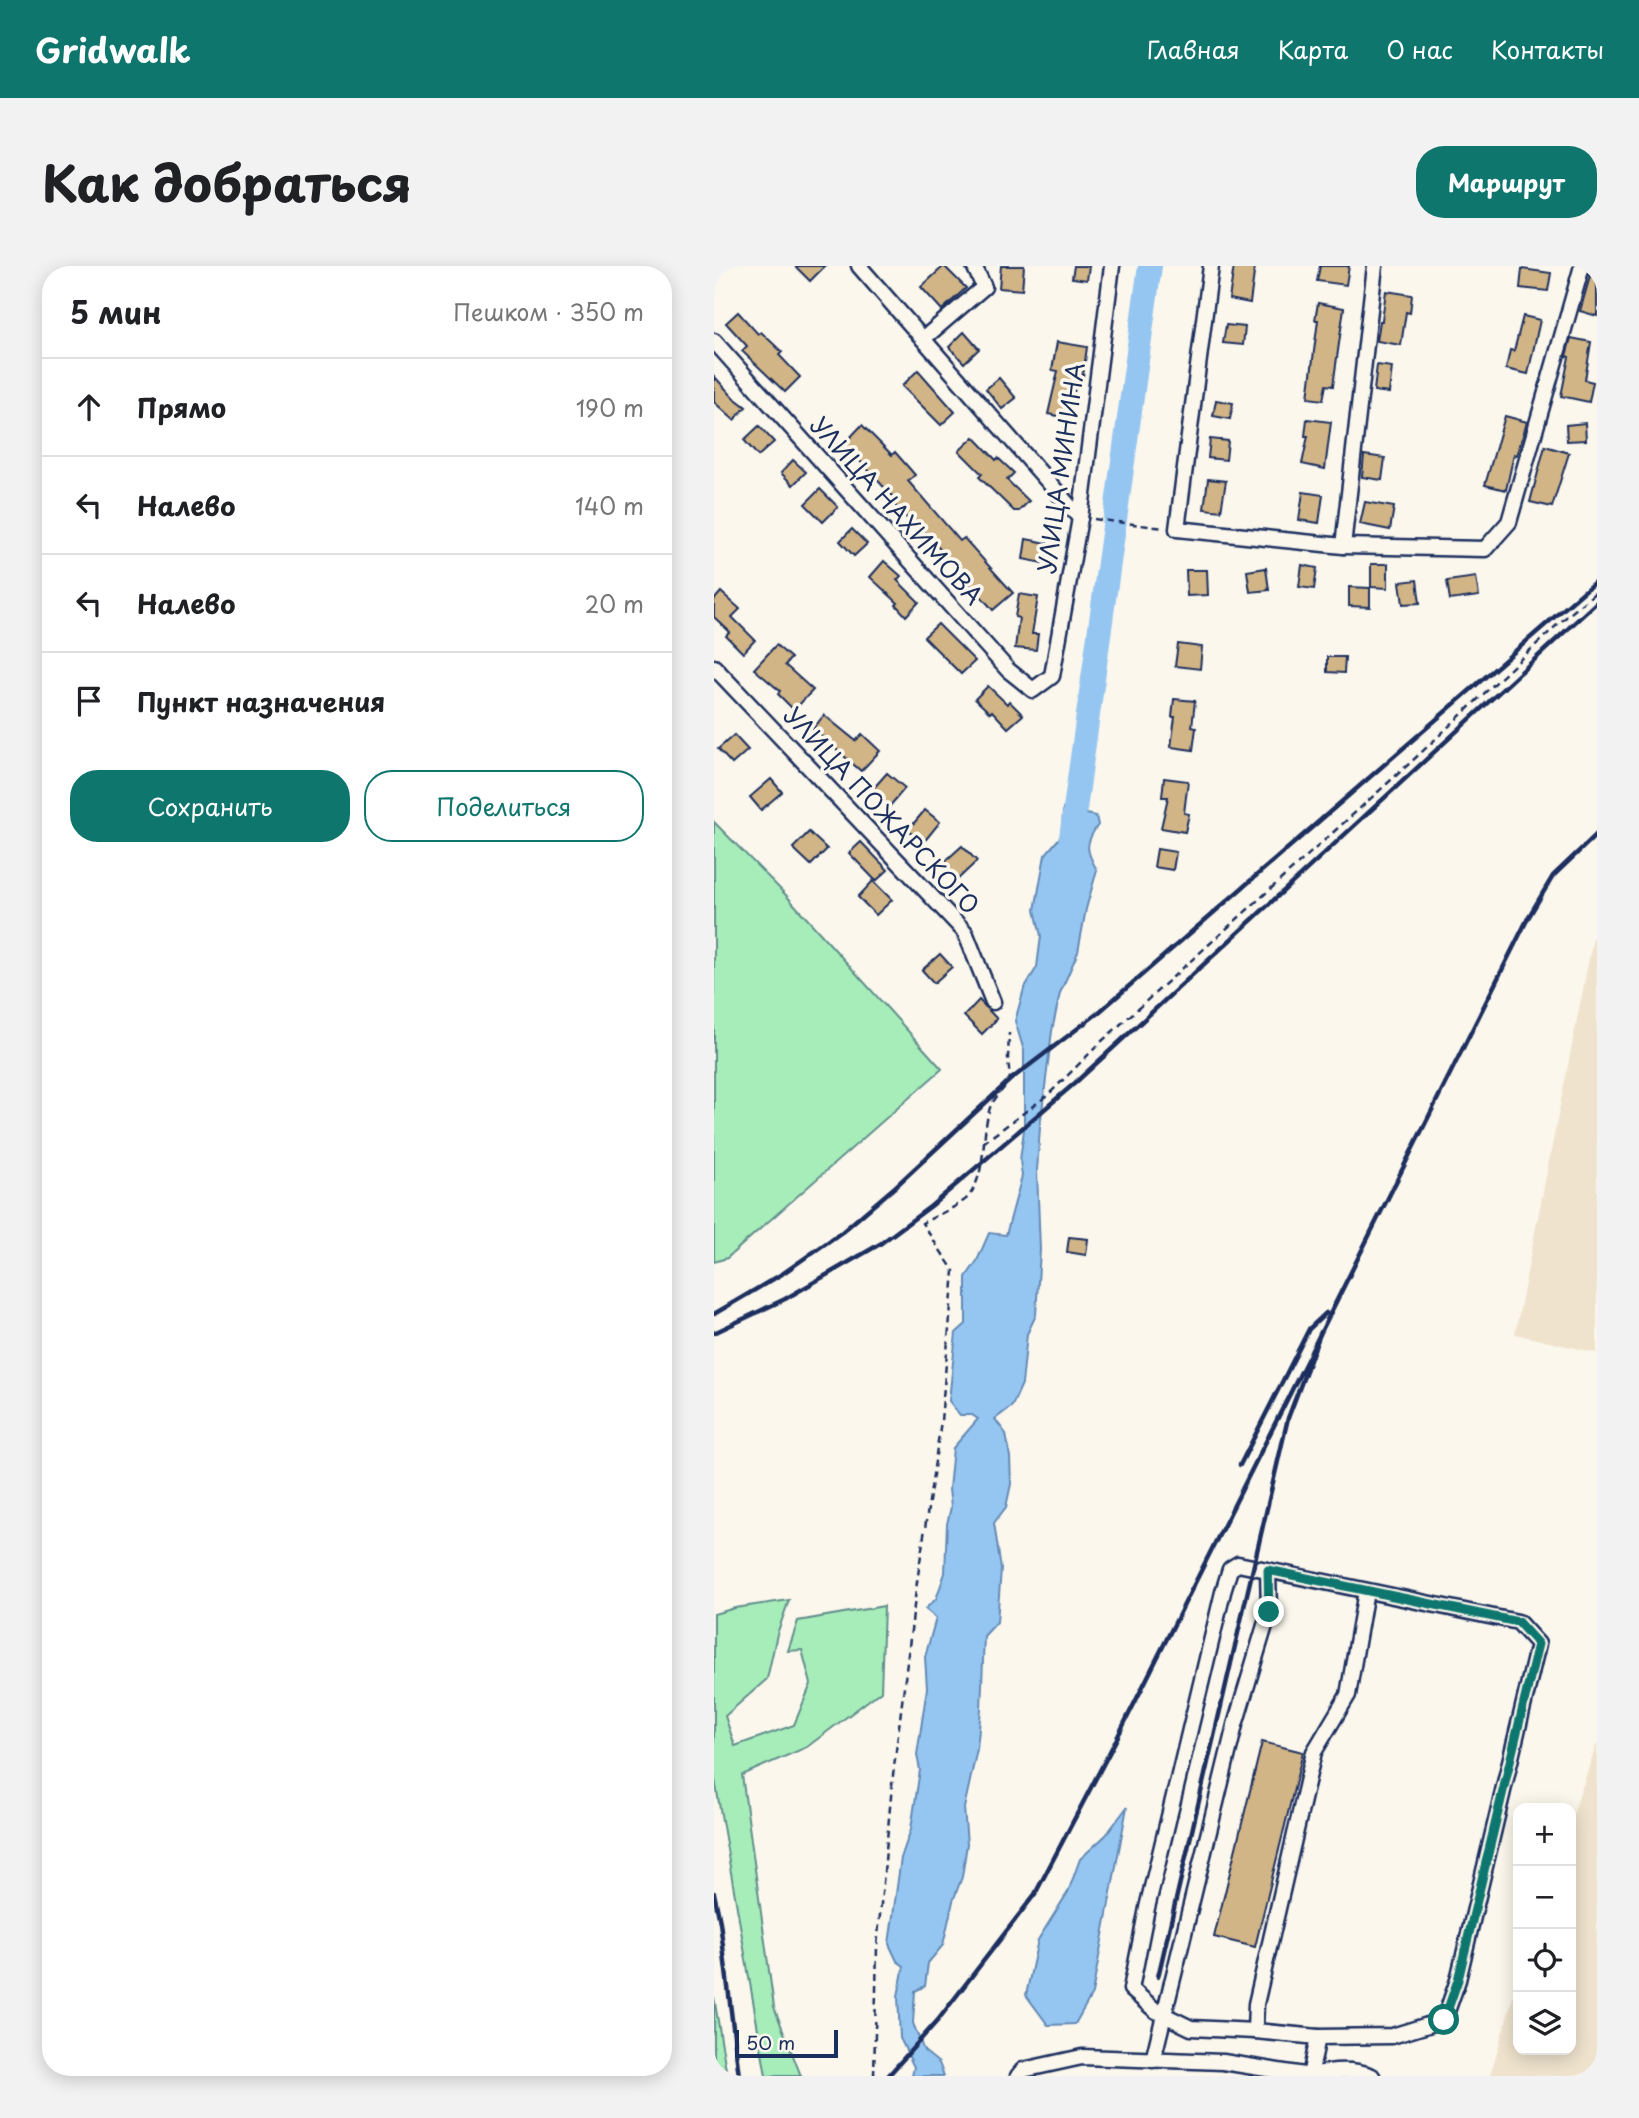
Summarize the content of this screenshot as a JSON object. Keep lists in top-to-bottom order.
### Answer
{
  "streets": {
    "street": ["УЛИЦА МИНИНА", "УЛИЦА НАХИМОВА", "УЛИЦА ПОЖАРСКОГО"]
  },
  "crossings": [
    ["УЛИЦА МИНИНА", "УЛИЦА НАХИМОВА"]
  ],
  "scale_bar": "50 m",
  "page": {
    "header": "Gridwalk",
    "nav": [
      "Главная",
      "Карта",
      "О нас",
      "Контакты"
    ],
    "title": "Как добраться",
    "buttons": [
      "Маршрут",
      ["Сохранить", "Поделиться"]
    ],
    "heading": ["5 мин", "Пешком · 350 m"],
    "list": [
      ["Прямо", "190 m"],
      ["Налево", "140 m"],
      ["Налево", "20 m"],
      "Пункт назначения"
    ],
    "map_buttons": ["+", "−"],
    "scale": "50 m"
  }
}
